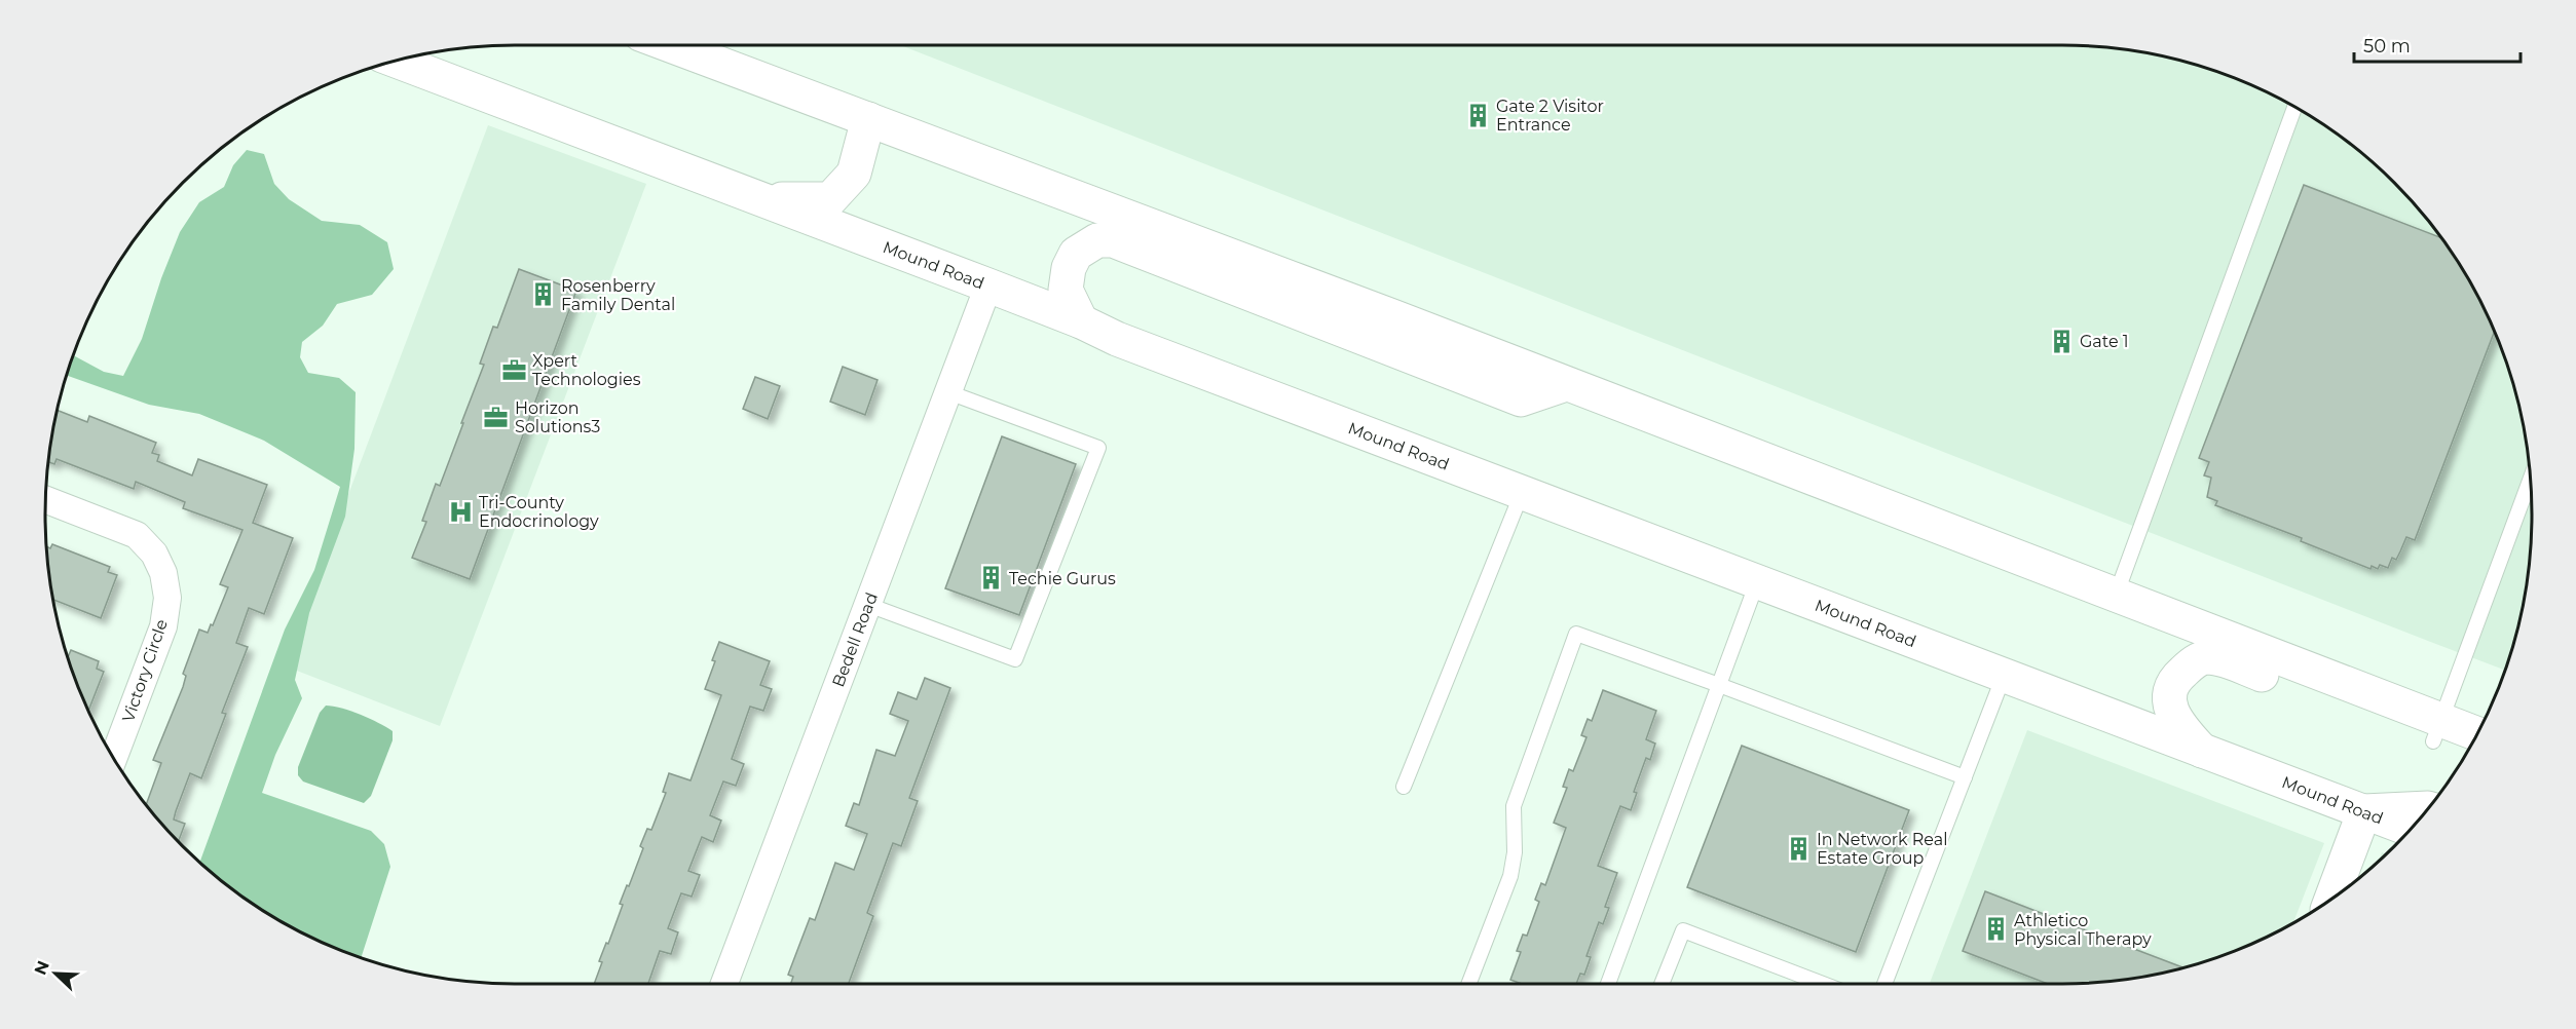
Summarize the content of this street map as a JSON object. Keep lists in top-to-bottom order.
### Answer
{
  "streets": {
    "main road": ["Mound Road"],
    "street": ["Bedell Road", "Victory Circle"]
  },
  "crossings": [
    ["Mound Road", "Bedell Road"]
  ],
  "places": {
    "building": [
      "Gate 2 Visitor Entrance",
      "Rosenberry Family Dental",
      "Gate 1",
      "Techie Gurus",
      "In Network Real Estate Group",
      "Athletico Physical Therapy"
    ],
    "office": ["Xpert Technologies", "Horizon Solutions3"],
    "hospital": ["Tri-County Endocrinology"]
  },
  "scale_bar": "50 m",
  "north": "top left"
}
